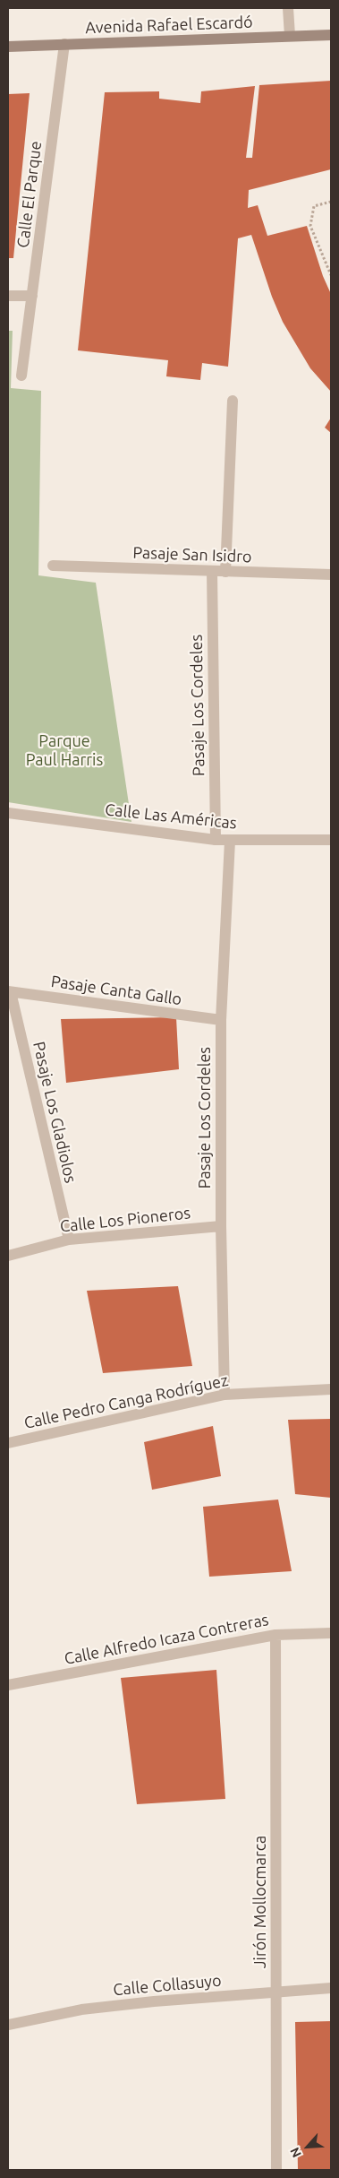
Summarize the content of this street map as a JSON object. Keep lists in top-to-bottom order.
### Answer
{
  "streets": {
    "street": [
      "Avenida Rafael Escardó",
      "Calle El Parque",
      "Pasaje San Isidro",
      "Pasaje Los Cordeles",
      "Calle Las Américas",
      "Pasaje Canta Gallo",
      "Pasaje Los Gladiolos",
      "Calle Los Pioneros",
      "Calle Pedro Canga Rodríguez",
      "Calle Alfredo Icaza Contreras",
      "Jirón Mollocmarca",
      "Calle Collasuyo"
    ]
  },
  "crossings": [
    ["Avenida Rafael Escardó", "Calle El Parque"],
    ["Pasaje San Isidro", "Pasaje Los Cordeles"],
    ["Pasaje Los Cordeles", "Calle Las Américas"],
    ["Pasaje Los Cordeles", "Pasaje Canta Gallo"],
    ["Pasaje Los Cordeles", "Calle Los Pioneros"],
    ["Pasaje Los Cordeles", "Calle Pedro Canga Rodríguez"],
    ["Pasaje Canta Gallo", "Pasaje Los Gladiolos"],
    ["Pasaje Los Gladiolos", "Calle Los Pioneros"],
    ["Calle Alfredo Icaza Contreras", "Jirón Mollocmarca"],
    ["Jirón Mollocmarca", "Calle Collasuyo"]
  ],
  "parks": ["Parque Paul Harris"],
  "north": "bottom left"
}
